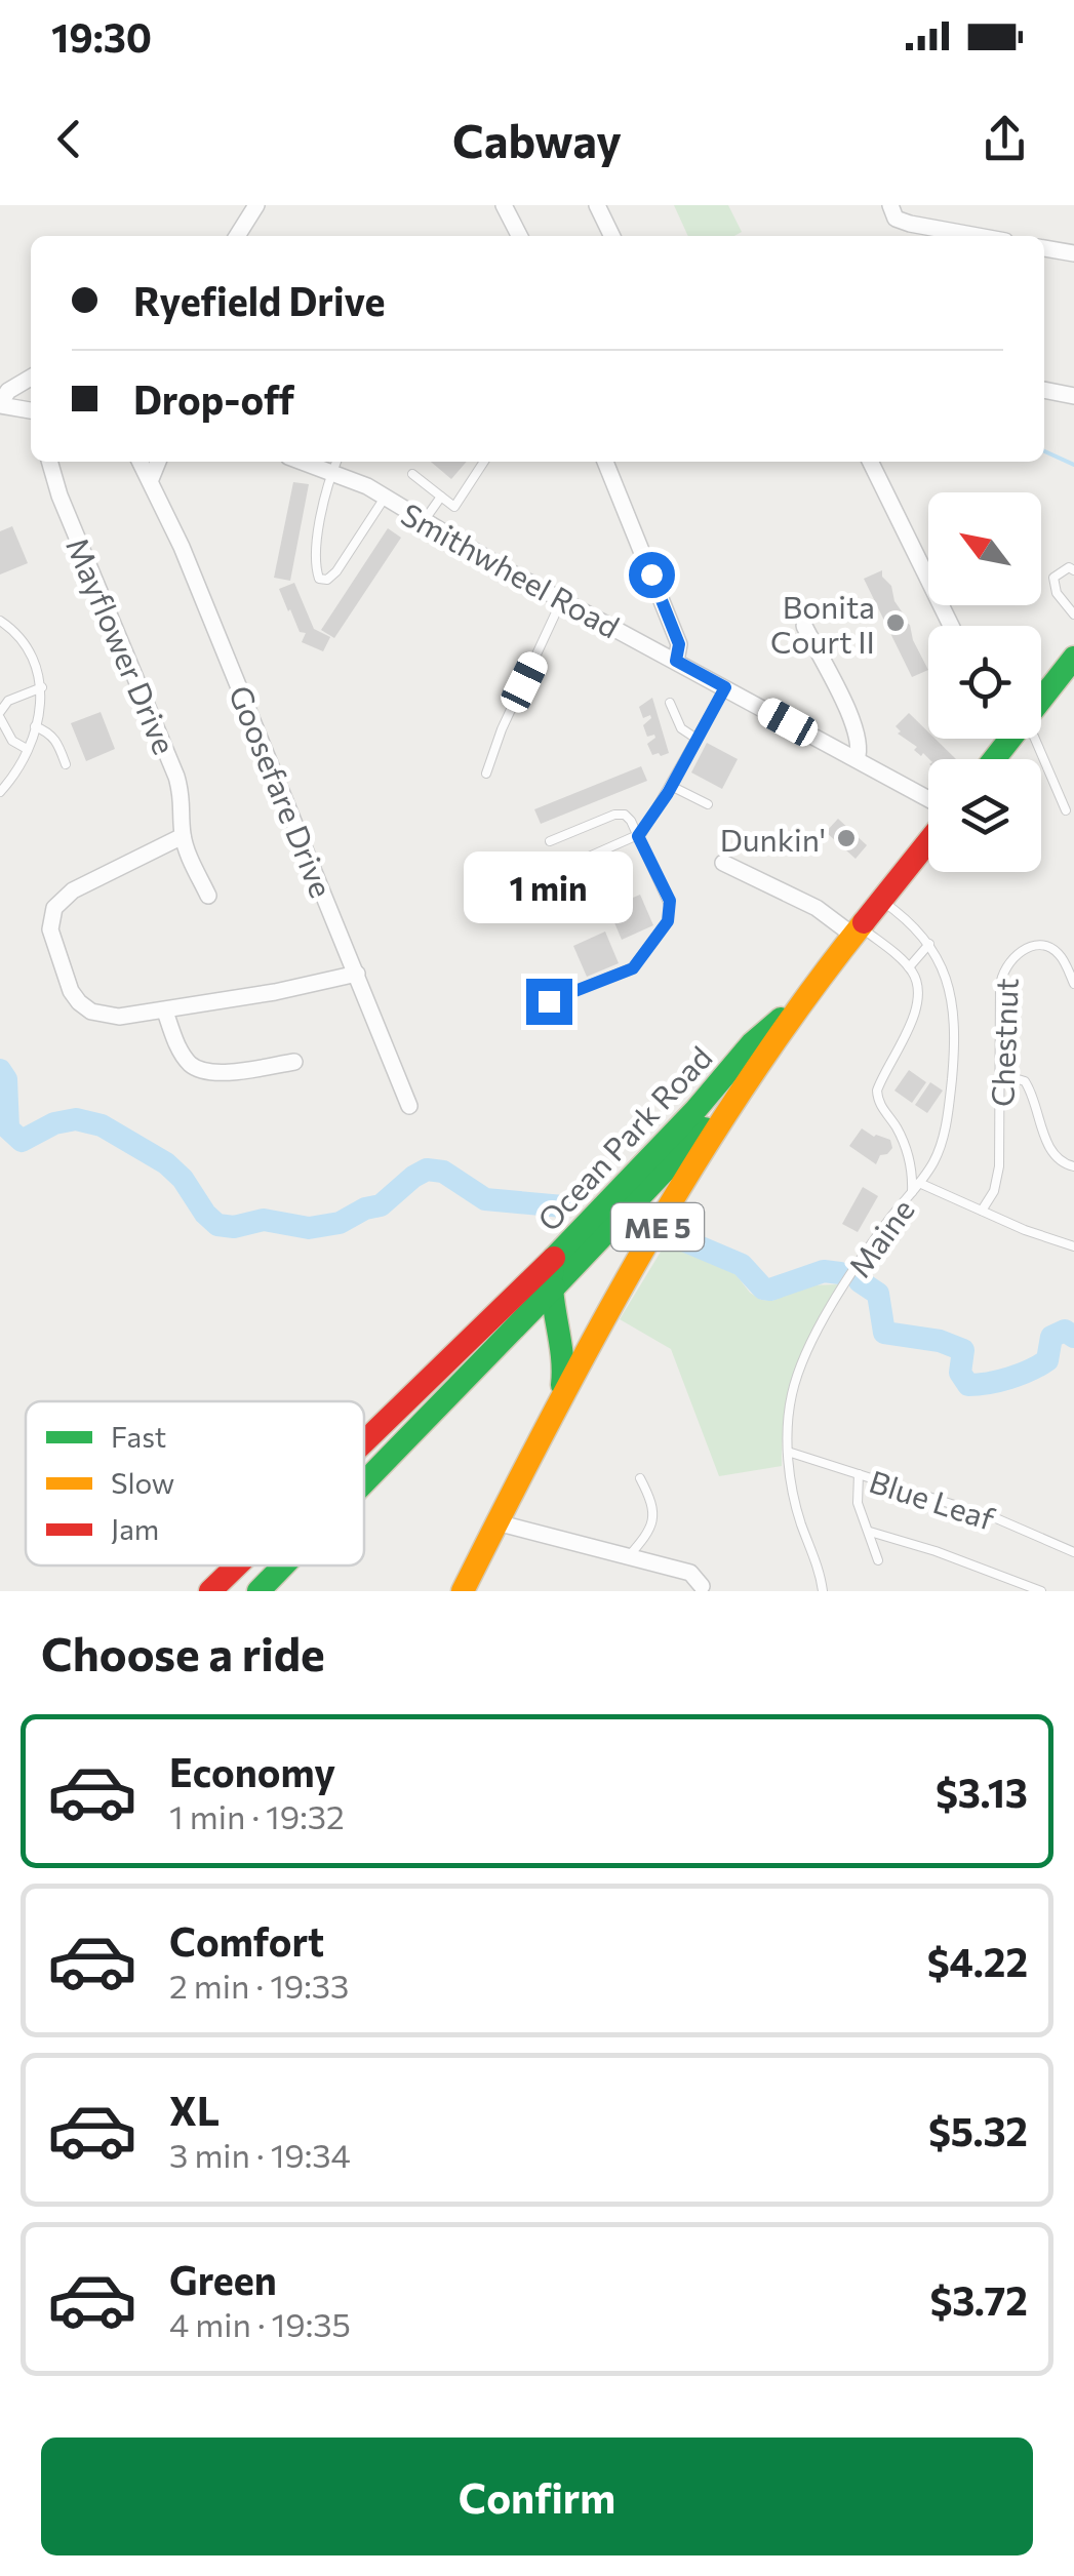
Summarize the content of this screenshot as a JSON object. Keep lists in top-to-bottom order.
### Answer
{
  "streets": {
    "main road": ["Ocean Park Road", "ME 5"],
    "street": ["Smithwheel Road", "Mayflower Drive", "Goosefare Drive"],
    "lane": ["Chestnut", "Maine", "Blue Leaf"]
  },
  "crossings": [
    ["Ocean Park Road", "Maine"],
    ["Maine", "Blue Leaf"]
  ],
  "places": ["Bonita Court II", "Dunkin'"],
  "legend": ["Fast", "Slow", "Jam"],
  "north": "top left",
  "page": {
    "status": "19:30",
    "header": "Cabway",
    "banner": ["Ryefield Drive", "Drop-off"],
    "bubble": "1 min",
    "heading": "Choose a ride",
    "list": [
      {
        "name": "Economy",
        "note": "1 min · 19:32",
        "value": "$3.13"
      },
      {
        "name": "Comfort",
        "note": "2 min · 19:33",
        "value": "$4.22"
      },
      {
        "name": "XL",
        "note": "3 min · 19:34",
        "value": "$5.32"
      },
      {
        "name": "Green",
        "note": "4 min · 19:35",
        "value": "$3.72"
      }
    ],
    "buttons": "Confirm"
  }
}
